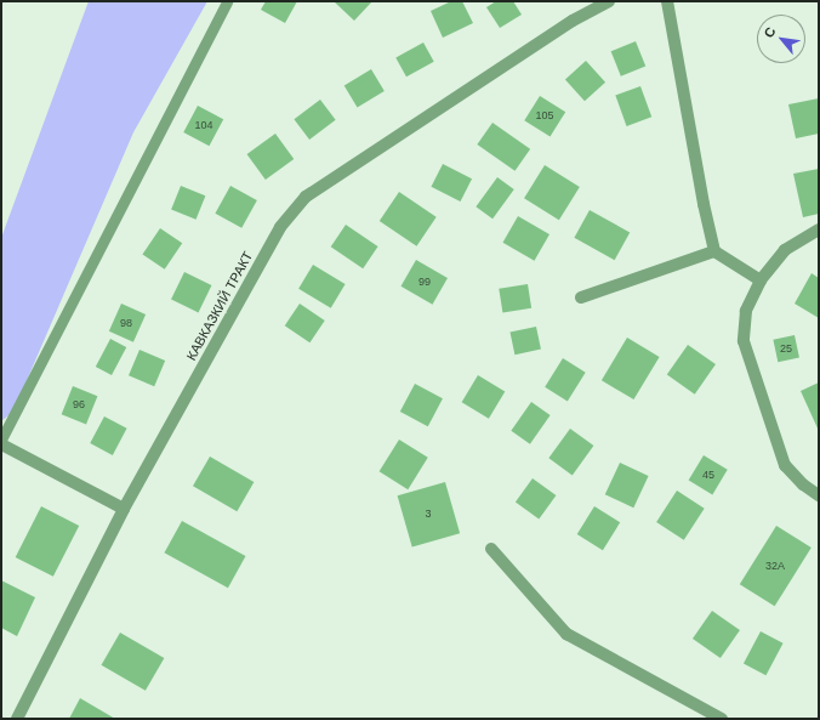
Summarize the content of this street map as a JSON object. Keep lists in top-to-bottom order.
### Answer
{
  "streets": {
    "street": ["КАВКАЗКИЙ ТРАКТ"]
  },
  "house_numbers": [
    "105",
    "104",
    "99",
    "98",
    "25",
    "96",
    "45",
    "3",
    "32А"
  ],
  "north": "top left"
}
